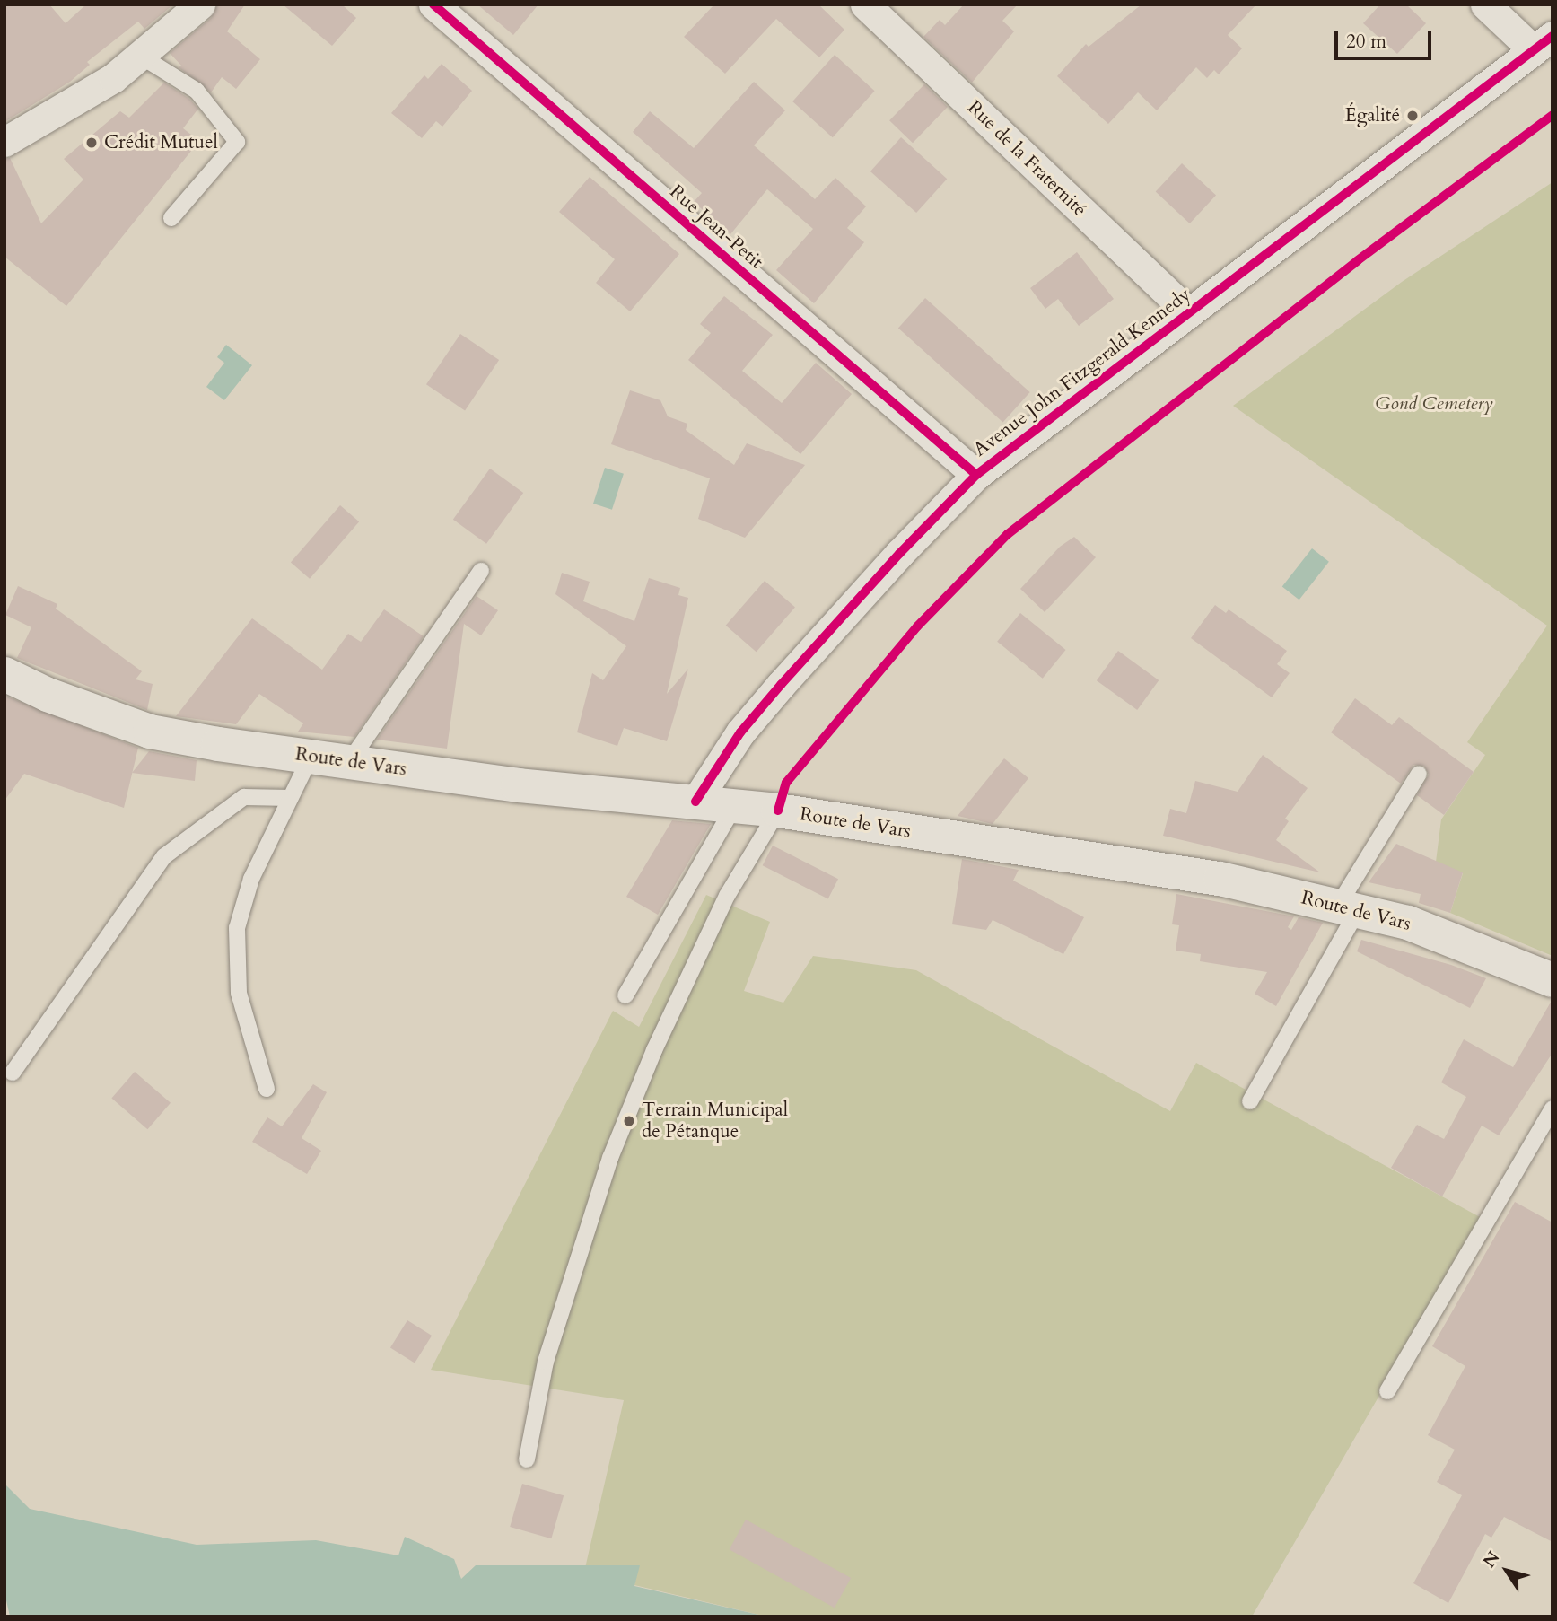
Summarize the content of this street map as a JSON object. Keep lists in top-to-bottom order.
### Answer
{
  "streets": {
    "main road": ["Route de Vars"],
    "street": ["Rue de la Fraternité", "Rue Jean-Petit", "Avenue John Fitzgerald Kennedy"]
  },
  "crossings": [
    ["Rue de la Fraternité", "Avenue John Fitzgerald Kennedy"],
    ["Rue Jean-Petit", "Avenue John Fitzgerald Kennedy"],
    ["Avenue John Fitzgerald Kennedy", "Route de Vars"]
  ],
  "parks": ["Gond Cemetery"],
  "places": ["Égalité", "Crédit Mutuel", "Terrain Municipal de Pétanque"],
  "scale_bar": "20 m",
  "north": "top left"
}
